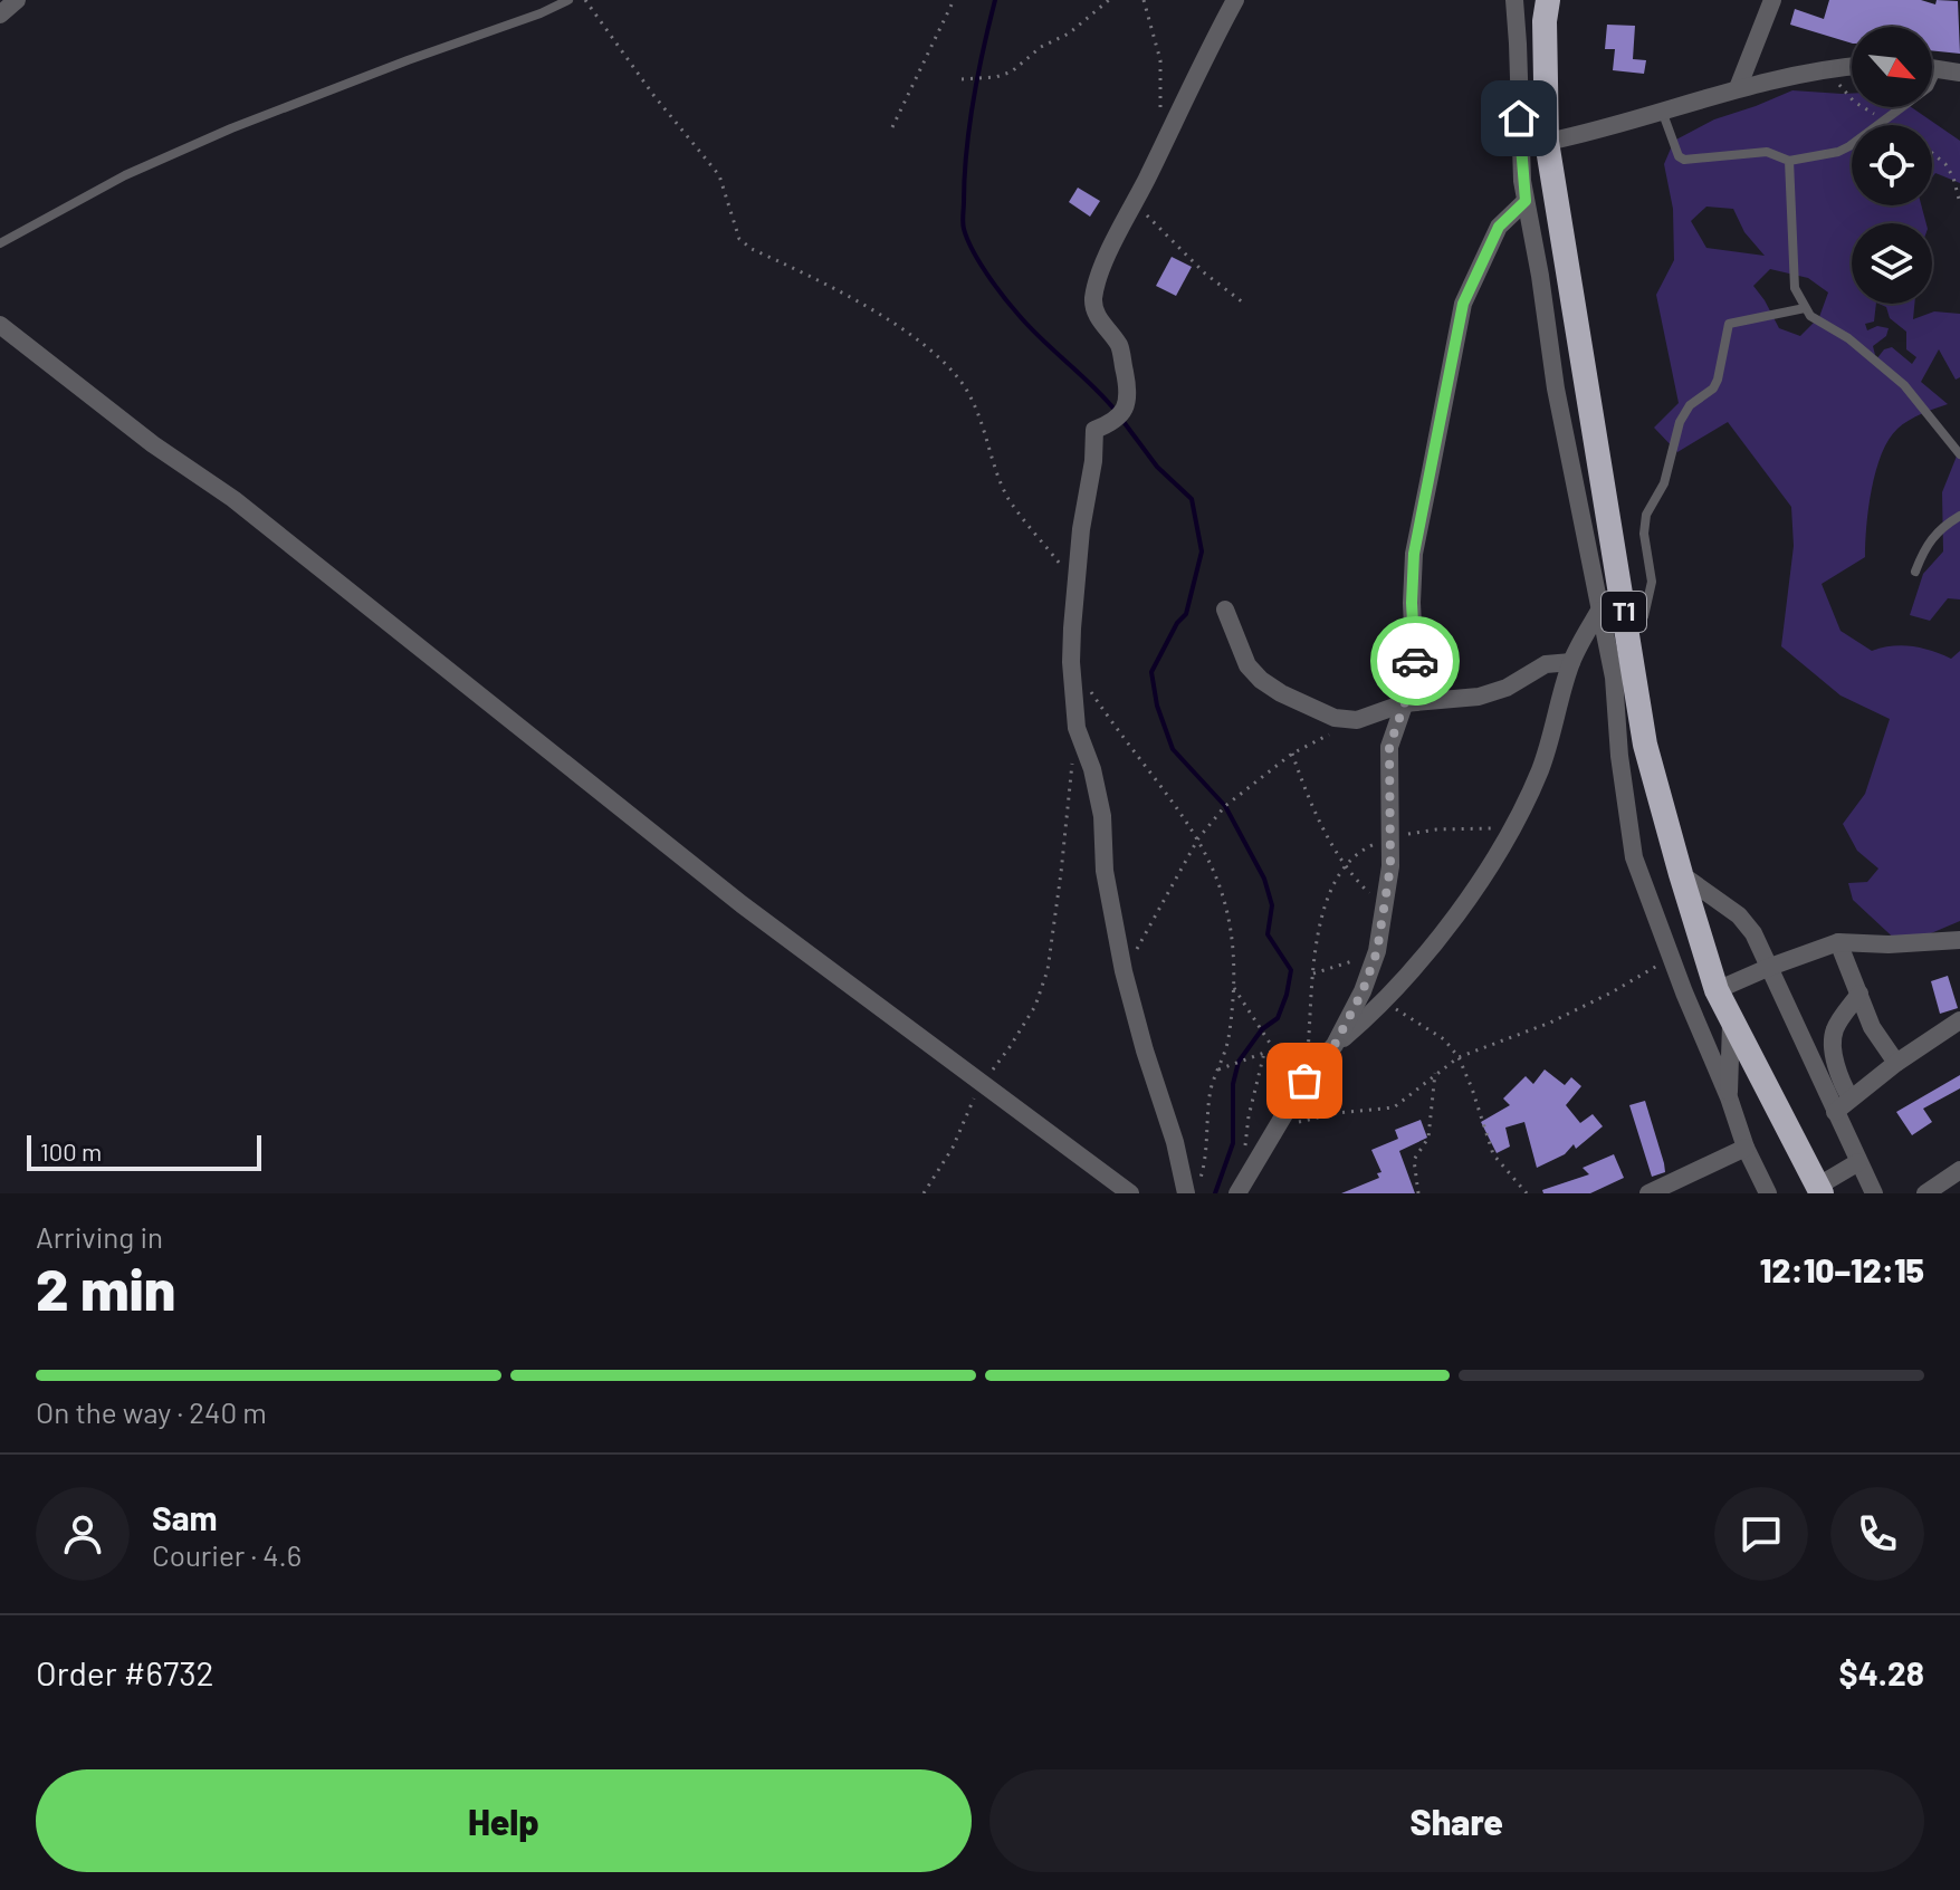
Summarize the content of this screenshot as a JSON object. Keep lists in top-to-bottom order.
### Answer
{
  "streets": {
    "highway": ["T1"]
  },
  "scale_bar": "100 m",
  "north": "bottom right",
  "page": {
    "scale": "100 m",
    "heading": ["2 min", "Arriving in", "12:10–12:15"],
    "panel": [
      "Sam",
      "Courier · 4.6",
      "Order #6732",
      "$4.28"
    ],
    "bar": "On the way · 240 m",
    "buttons": ["Help", "Share"]
  }
}
